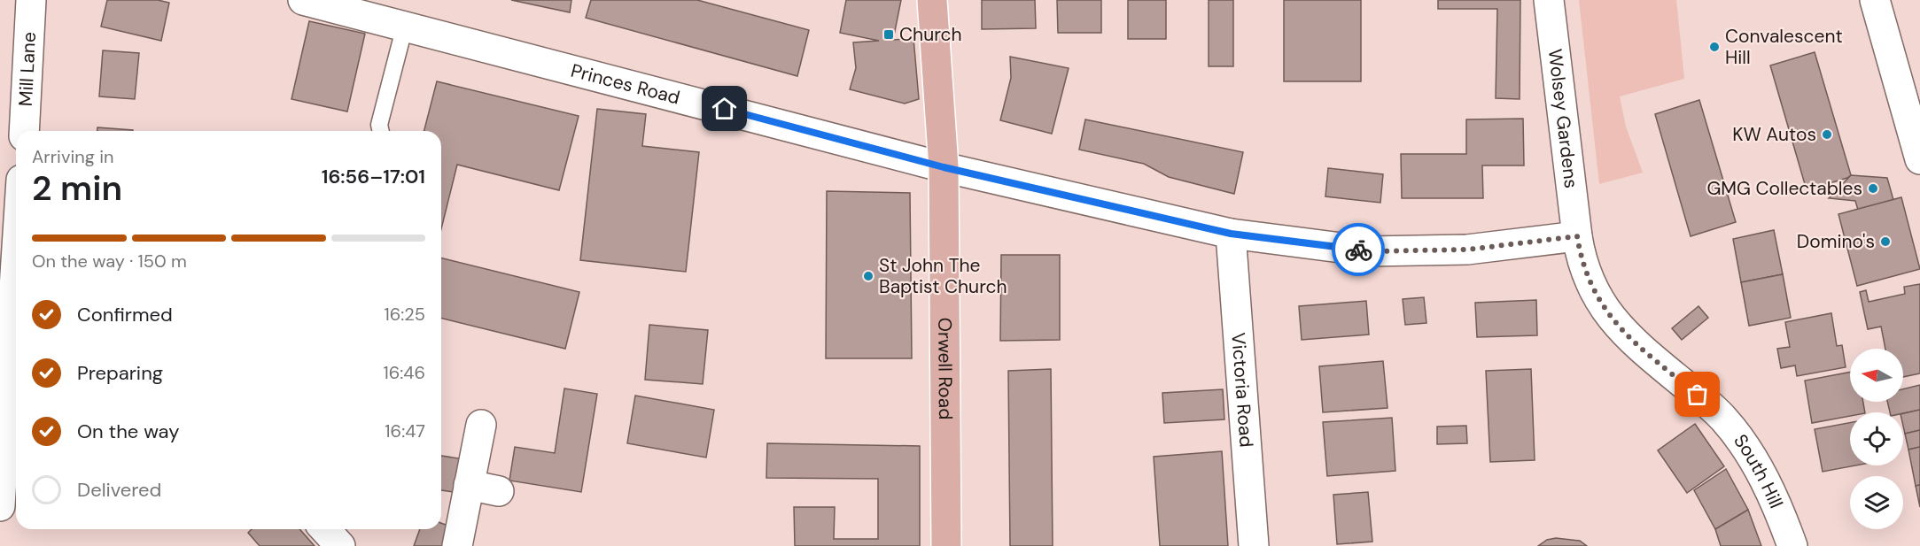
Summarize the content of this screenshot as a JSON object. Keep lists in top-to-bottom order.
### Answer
{
  "streets": {
    "main road": ["Orwell Road"],
    "street": [
      "Mill Lane",
      "Princes Road",
      "Wolsey Gardens",
      "Victoria Road",
      "South Hill"
    ]
  },
  "crossings": [
    ["Princes Road", "Wolsey Gardens"],
    ["Princes Road", "Orwell Road"],
    ["Princes Road", "Victoria Road"],
    ["Princes Road", "South Hill"],
    ["Wolsey Gardens", "South Hill"]
  ],
  "places": {
    "transit": ["Church"],
    "other": [
      "Convalescent Hill",
      "KW Autos",
      "GMG Collectables",
      "Domino's",
      "St John The Baptist Church"
    ]
  },
  "north": "left",
  "page": {
    "heading": ["2 min", "Arriving in", "16:56–17:01"],
    "bar": "On the way · 150 m",
    "list": [
      ["Confirmed", "16:25"],
      ["Preparing", "16:46"],
      ["On the way", "16:47"],
      "Delivered"
    ]
  }
}
